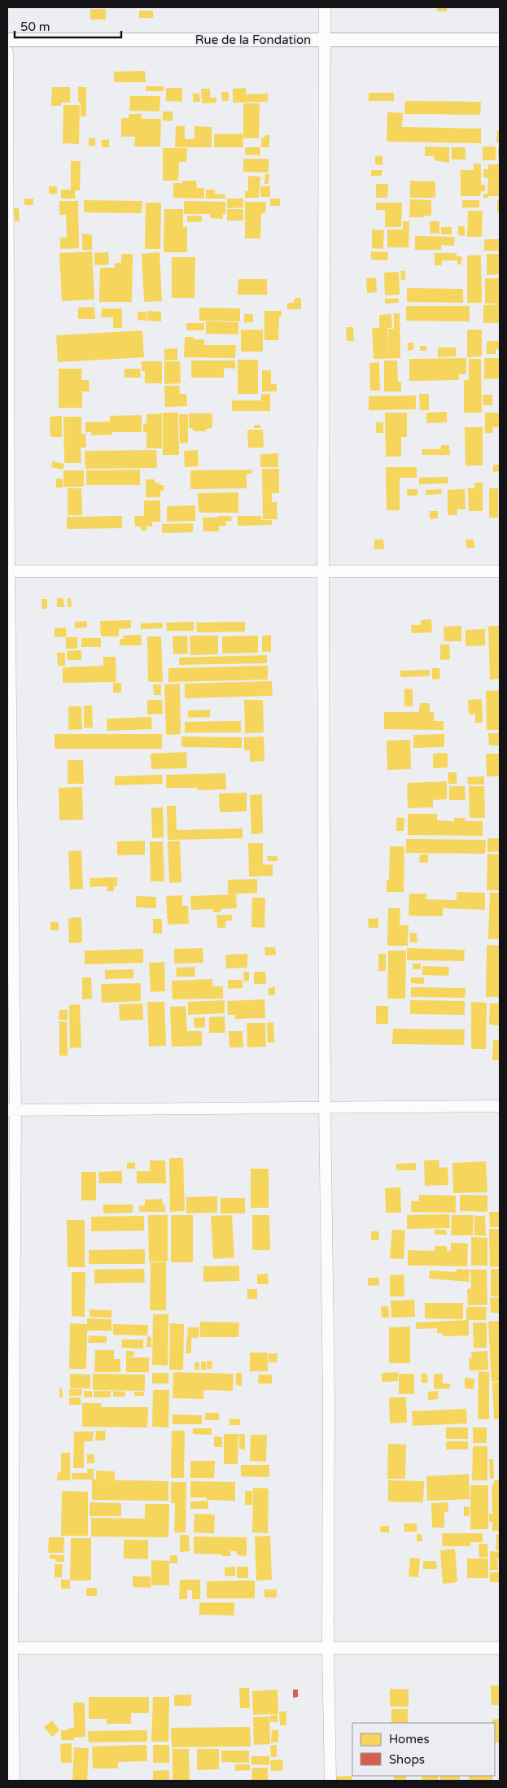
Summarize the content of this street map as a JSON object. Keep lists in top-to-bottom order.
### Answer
{
  "streets": {
    "street": ["Rue de la Fondation"]
  },
  "legend": ["Homes", "Shops"],
  "scale_bar": "50 m"
}
